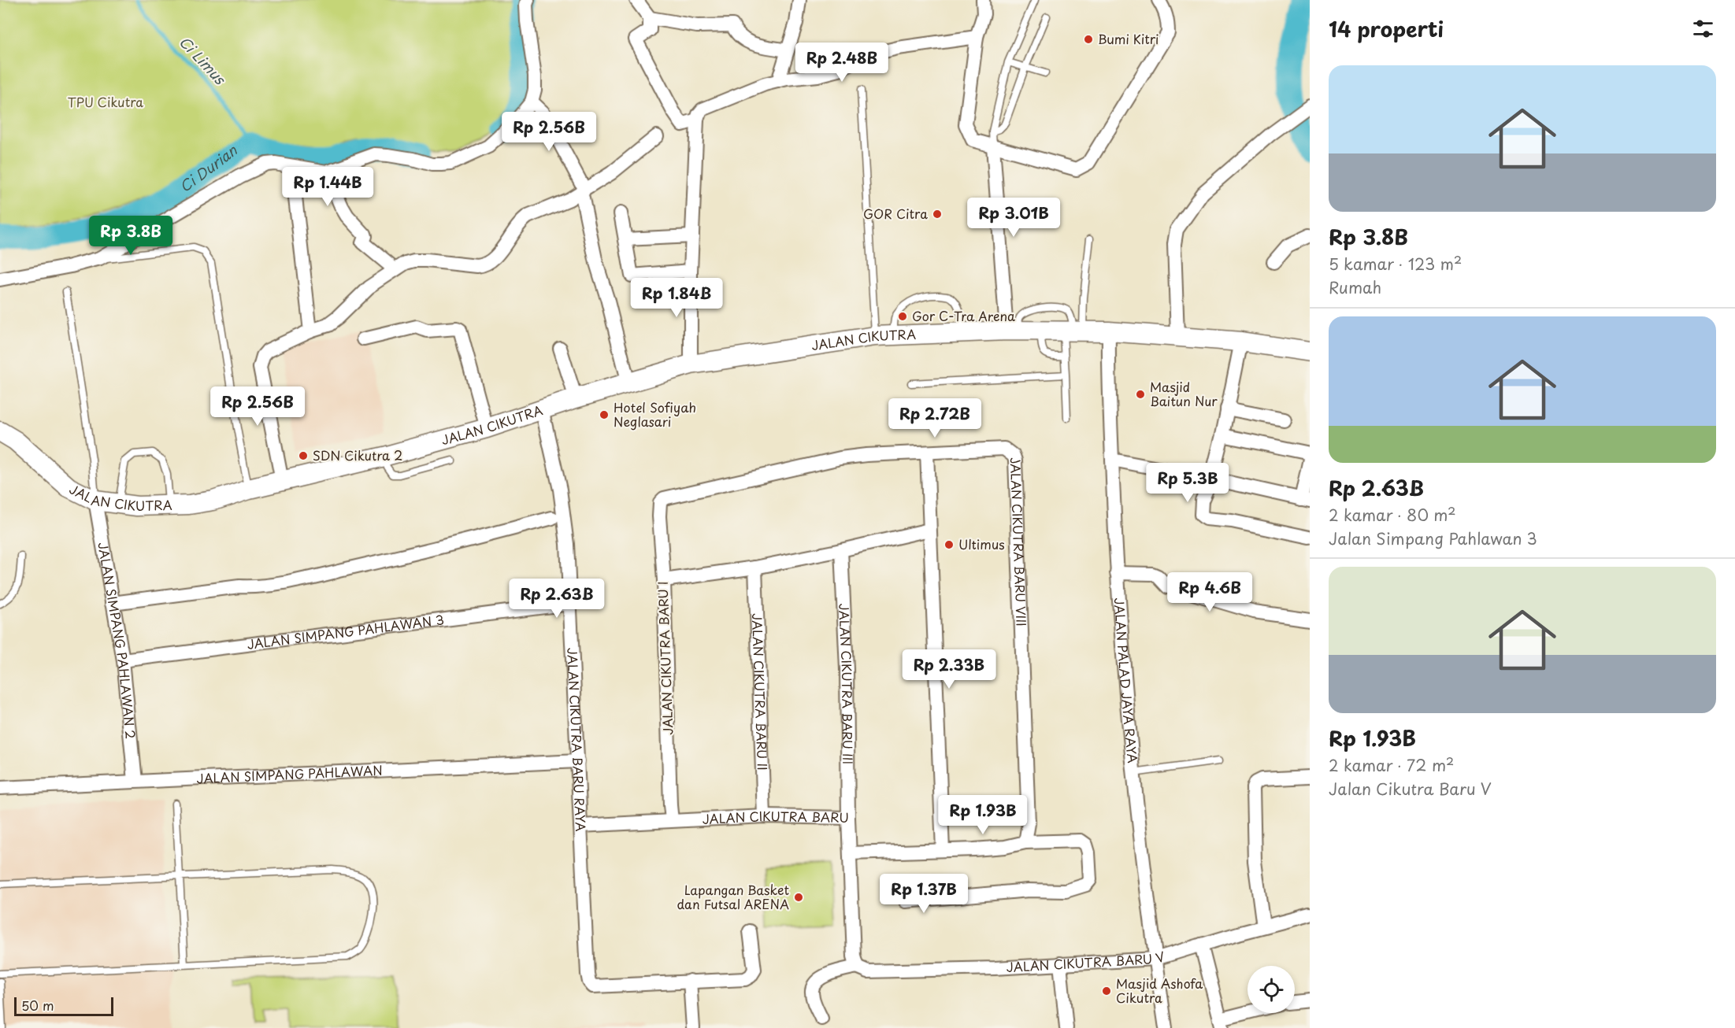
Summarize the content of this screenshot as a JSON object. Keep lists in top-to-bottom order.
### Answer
{
  "streets": {
    "main road": ["JALAN CIKUTRA"],
    "street": [
      "JALAN CIKUTRA BARU VIII",
      "JALAN SIMPANG PAHLAWAN 3",
      "JALAN SIMPANG PAHLAWAN 2",
      "JALAN CIKUTRA BARU I",
      "JALAN PALAD JAYA RAYA",
      "JALAN CIKUTRA BARU III",
      "JALAN CIKUTRA BARU II",
      "JALAN CIKUTRA BARU RAYA",
      "JALAN SIMPANG PAHLAWAN",
      "JALAN CIKUTRA BARU",
      "JALAN CIKUTRA BARU V"
    ]
  },
  "crossings": [
    ["JALAN CIKUTRA", "JALAN SIMPANG PAHLAWAN 2"],
    ["JALAN CIKUTRA", "JALAN PALAD JAYA RAYA"],
    ["JALAN CIKUTRA", "JALAN CIKUTRA BARU RAYA"],
    ["JALAN CIKUTRA BARU VIII", "JALAN CIKUTRA BARU I"],
    ["JALAN SIMPANG PAHLAWAN 3", "JALAN SIMPANG PAHLAWAN 2"],
    ["JALAN SIMPANG PAHLAWAN 3", "JALAN CIKUTRA BARU RAYA"],
    ["JALAN SIMPANG PAHLAWAN 2", "JALAN SIMPANG PAHLAWAN"],
    ["JALAN CIKUTRA BARU I", "JALAN CIKUTRA BARU"],
    ["JALAN PALAD JAYA RAYA", "JALAN CIKUTRA BARU V"],
    ["JALAN CIKUTRA BARU III", "JALAN CIKUTRA BARU"],
    ["JALAN CIKUTRA BARU II", "JALAN CIKUTRA BARU"],
    ["JALAN CIKUTRA BARU RAYA", "JALAN SIMPANG PAHLAWAN"],
    ["JALAN CIKUTRA BARU RAYA", "JALAN CIKUTRA BARU"],
    ["JALAN CIKUTRA BARU", "JALAN CIKUTRA BARU V"]
  ],
  "water": ["Ci Limus", "Ci Durian"],
  "parks": ["TPU Cikutra"],
  "places": [
    "Bumi Kitri",
    "GOR Citra",
    "Gor C-Tra Arena",
    "Masjid Baitun Nur",
    "Hotel Sofiyah Neglasari",
    "SDN Cikutra 2",
    "Ultimus",
    "Lapangan Basket dan Futsal ARENA",
    "Masjid Ashofa Cikutra"
  ],
  "scale_bar": "50 m",
  "page": {
    "heading": "14 properti",
    "price": [
      "Rp 2.48B",
      "Rp 2.56B",
      "Rp 1.44B",
      "Rp 3.01B",
      "Rp 3.8B",
      "Rp 1.84B",
      "Rp 2.56B",
      "Rp 2.72B",
      "Rp 5.3B",
      "Rp 4.6B",
      "Rp 2.63B",
      "Rp 2.33B",
      "Rp 1.93B",
      "Rp 1.37B"
    ],
    "list": [
      {
        "name": "Rp 3.8B",
        "note": "5 kamar · 123 m² · Rumah"
      },
      {
        "name": "Rp 2.63B",
        "note": "2 kamar · 80 m² · Jalan Simpang Pahlawan 3"
      },
      {
        "name": "Rp 1.93B",
        "note": "2 kamar · 72 m² · Jalan Cikutra Baru V"
      }
    ],
    "scale": "50 m"
  }
}
